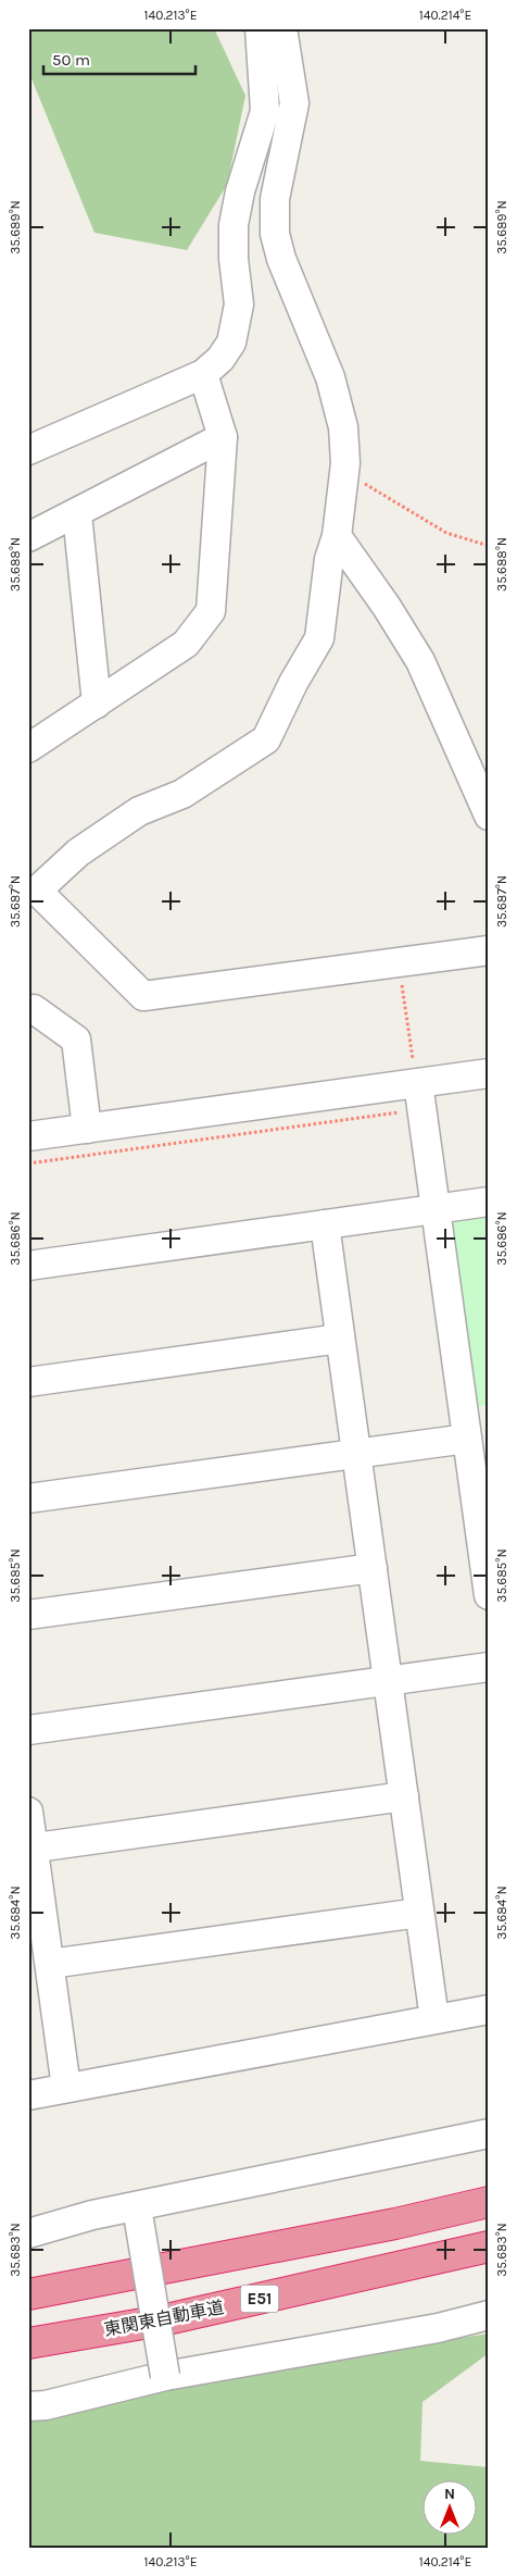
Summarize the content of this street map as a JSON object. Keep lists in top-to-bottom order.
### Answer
{
  "streets": {
    "highway": ["E51", "東関東自動車道"]
  },
  "scale_bar": "50 m",
  "north": "top",
  "coordinates": [
    "140.213°E",
    "140.214°E",
    "35.689°N",
    "35.688°N",
    "35.687°N",
    "35.686°N",
    "35.685°N",
    "35.684°N",
    "35.683°N"
  ]
}
